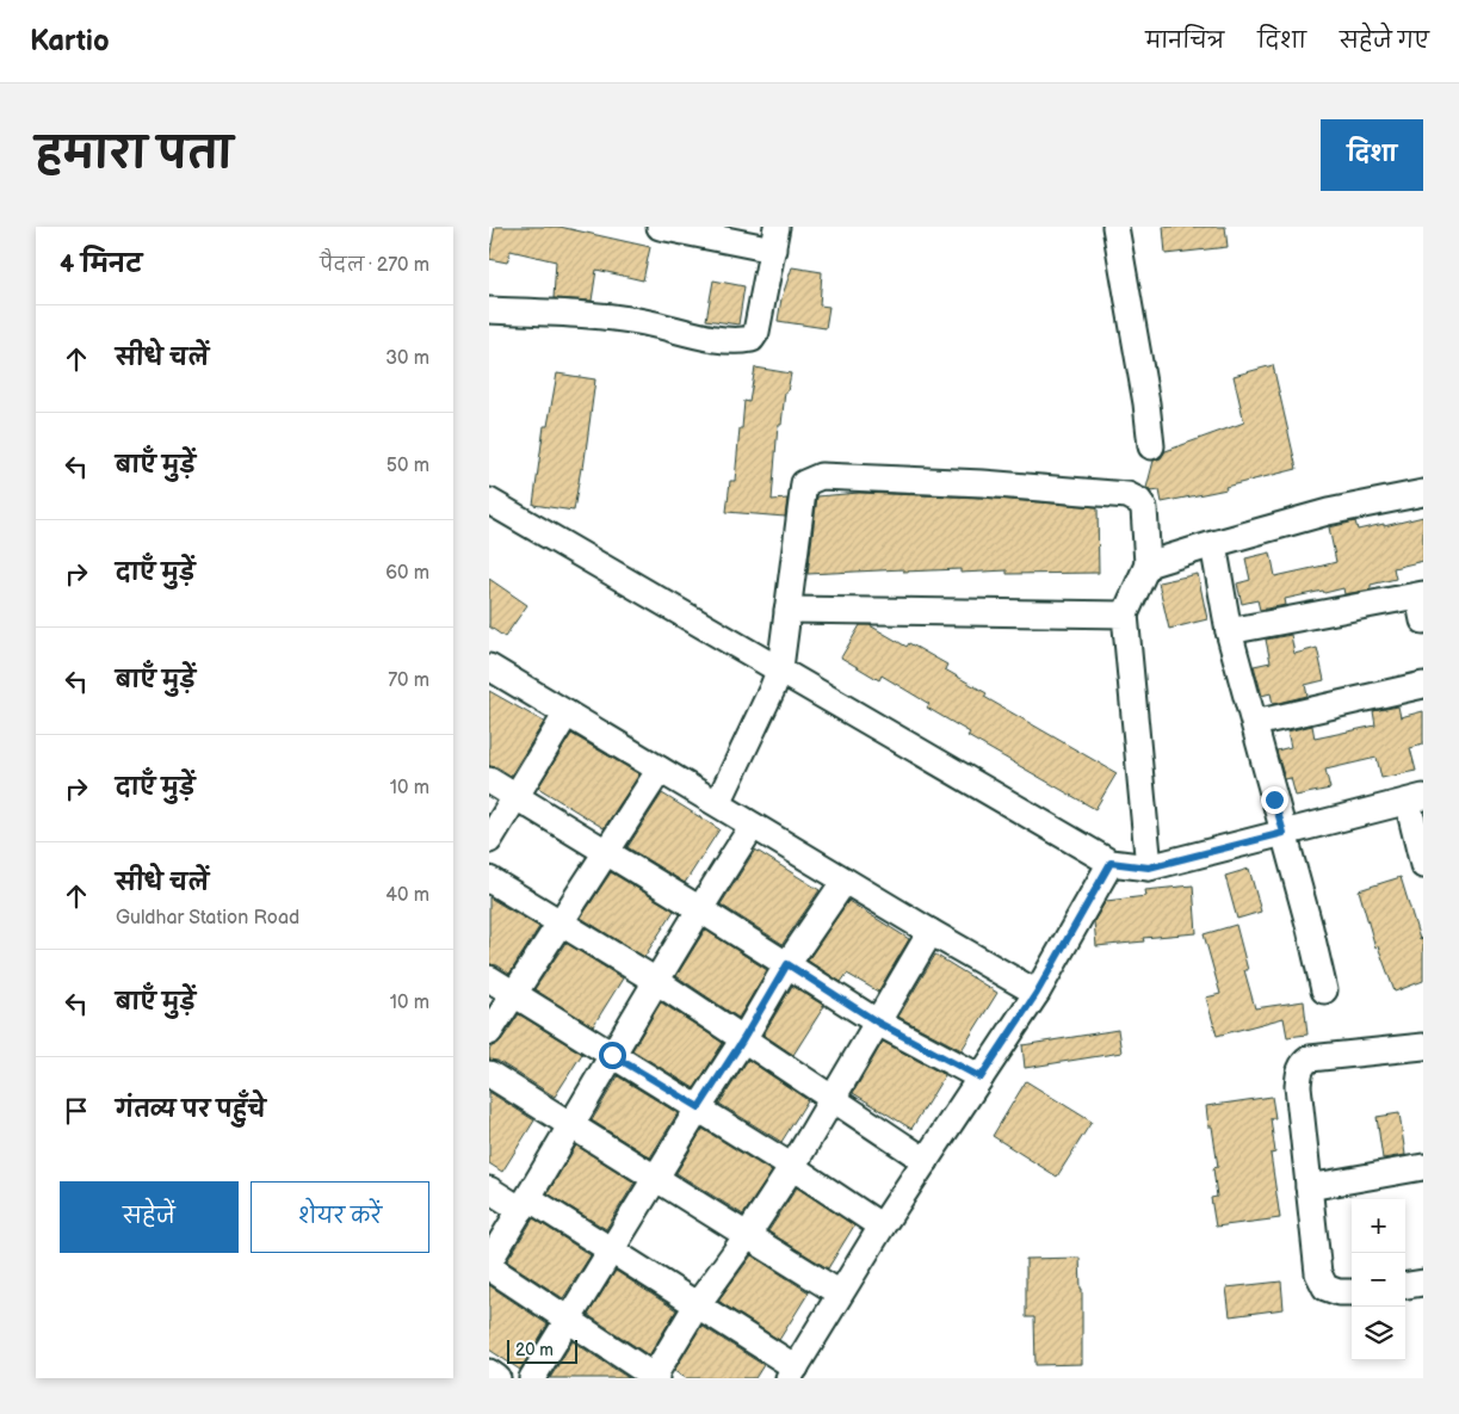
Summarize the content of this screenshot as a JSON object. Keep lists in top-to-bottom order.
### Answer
{
  "scale_bar": "20 m",
  "page": {
    "header": "Kartio",
    "nav": ["मानचित्र", "दिशा", "सहेजे गए"],
    "title": "हमारा पता",
    "buttons": [
      "दिशा",
      ["सहेजें", "शेयर करें"]
    ],
    "heading": ["4 मिनट", "पैदल · 270 m"],
    "list": [
      ["सीधे चलें", "30 m"],
      ["बाएँ मुड़ें", "50 m"],
      ["दाएँ मुड़ें", "60 m"],
      ["बाएँ मुड़ें", "70 m"],
      ["दाएँ मुड़ें", "10 m"],
      ["सीधे चलें", "Guldhar Station Road", "40 m"],
      ["बाएँ मुड़ें", "10 m"],
      "गंतव्य पर पहुँचे"
    ],
    "map_buttons": ["+", "−"],
    "scale": "20 m"
  }
}
